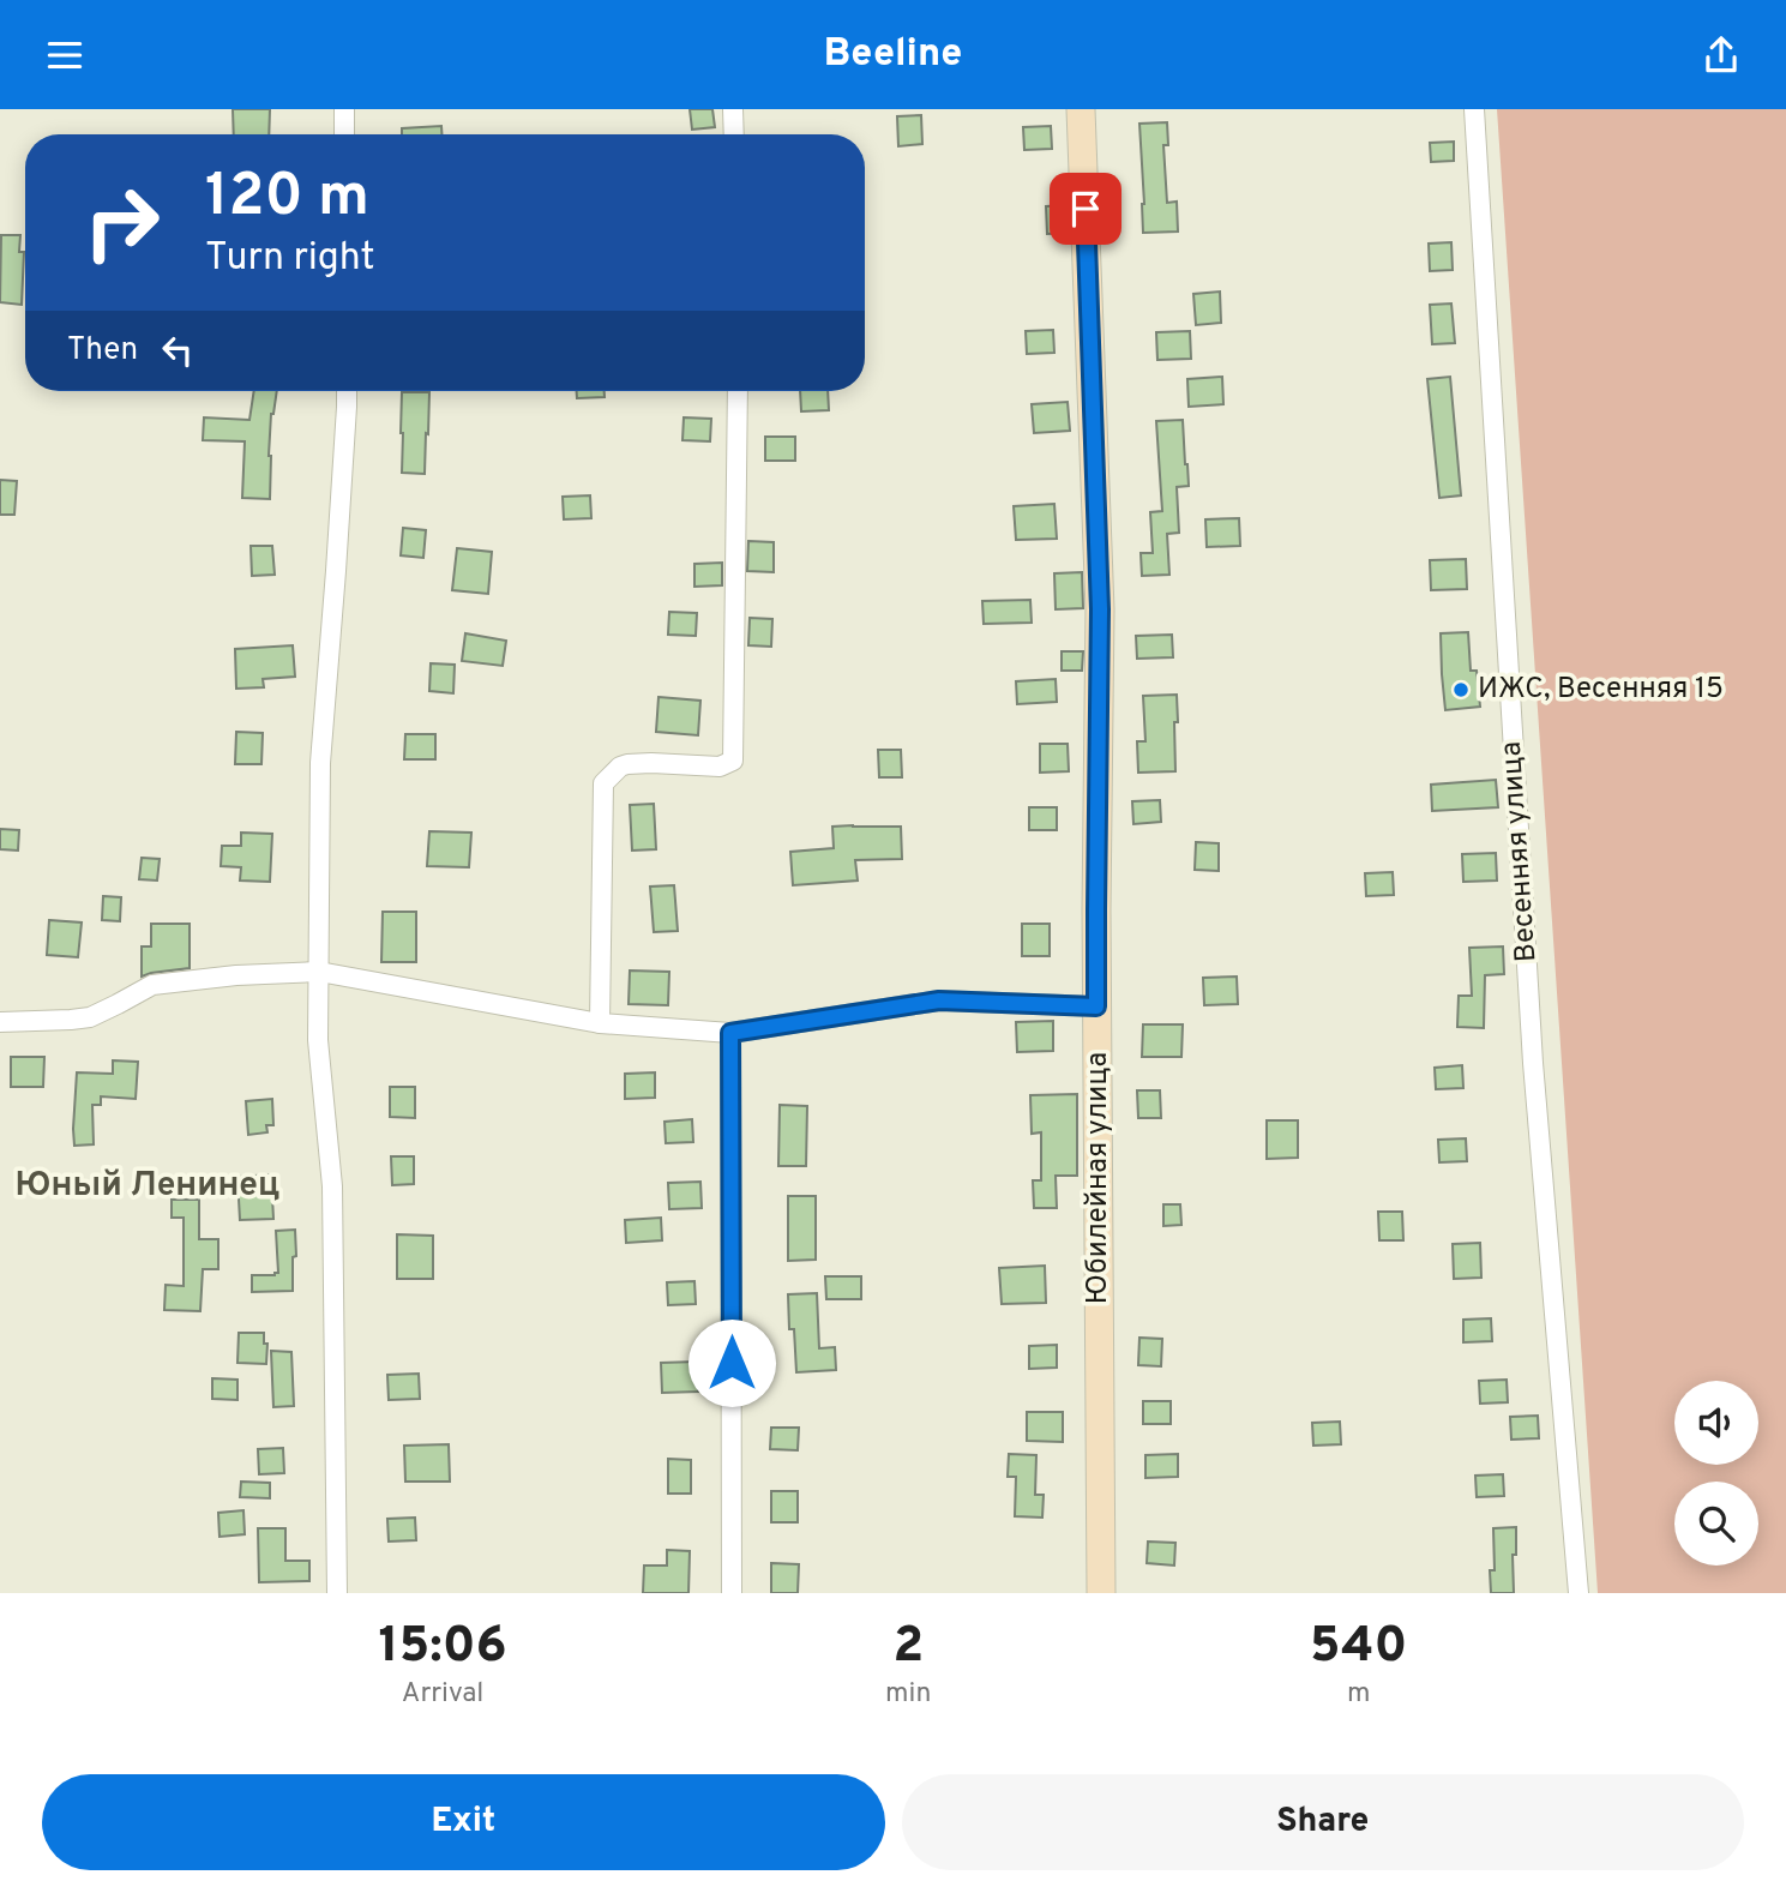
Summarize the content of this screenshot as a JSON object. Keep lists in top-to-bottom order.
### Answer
{
  "streets": {
    "street": ["Весенняя улица", "Юбилейная улица"]
  },
  "districts": ["Юный Ленинец"],
  "places": ["ИЖС, Весенняя 15"],
  "page": {
    "header": "Beeline",
    "turn": ["120 m", "Turn right"],
    "then": "Then",
    "eta": [
      "15:06",
      "Arrival",
      "2",
      "min",
      "540",
      "m"
    ],
    "buttons": ["Exit", "Share"]
  }
}
